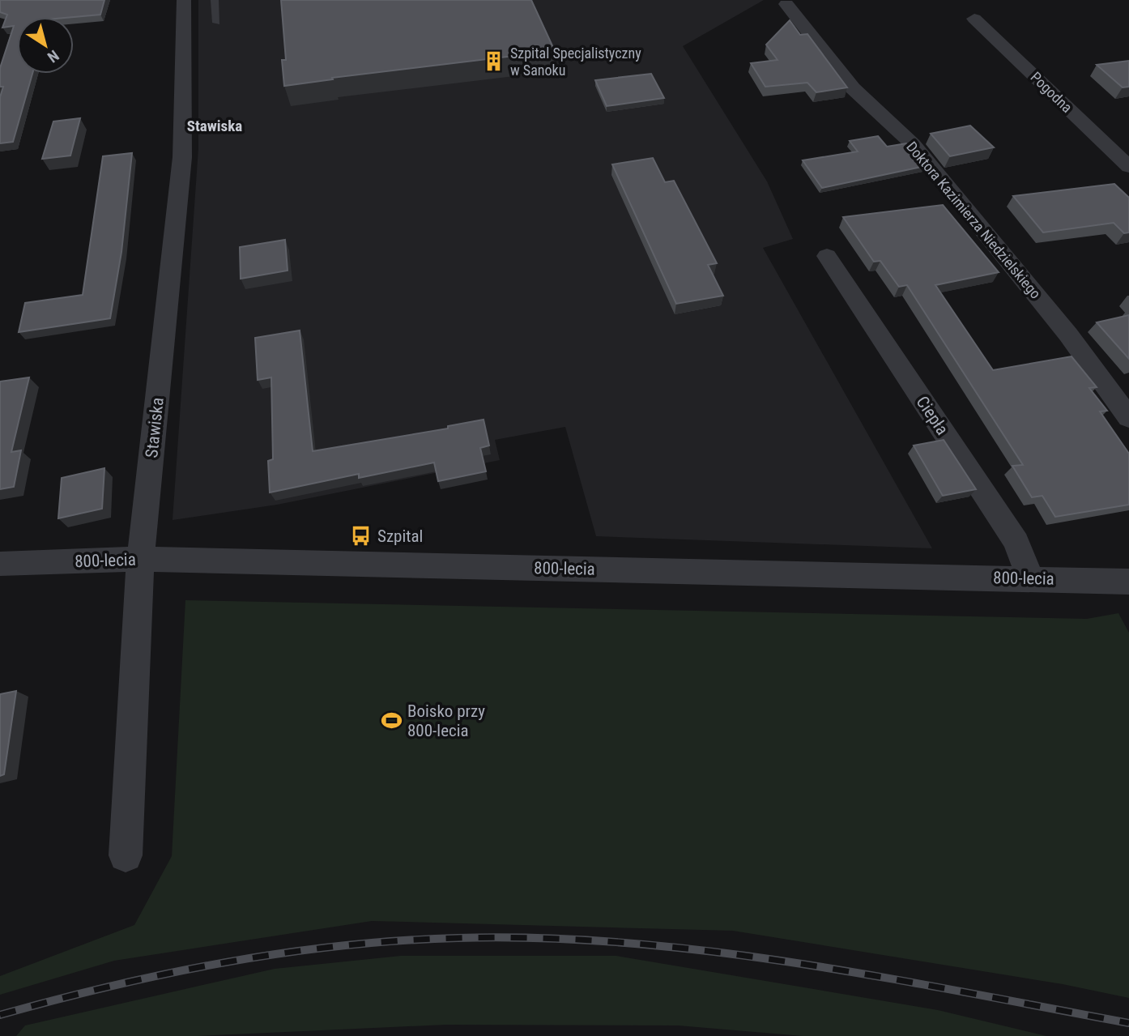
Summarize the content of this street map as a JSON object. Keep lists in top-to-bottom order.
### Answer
{
  "streets": {
    "street": [
      "Pogodna",
      "Doktora Kazimierza Niedzielskiego",
      "Ciepła",
      "Stawiska",
      "800-lecia"
    ]
  },
  "crossings": [
    ["Ciepła", "800-lecia"],
    ["Stawiska", "800-lecia"]
  ],
  "districts": ["Stawiska"],
  "places": {
    "building": ["Szpital Specjalistyczny w Sanoku"],
    "bus stop": ["Szpital"],
    "sports": ["Boisko przy 800-lecia"]
  },
  "north": "bottom right"
}
